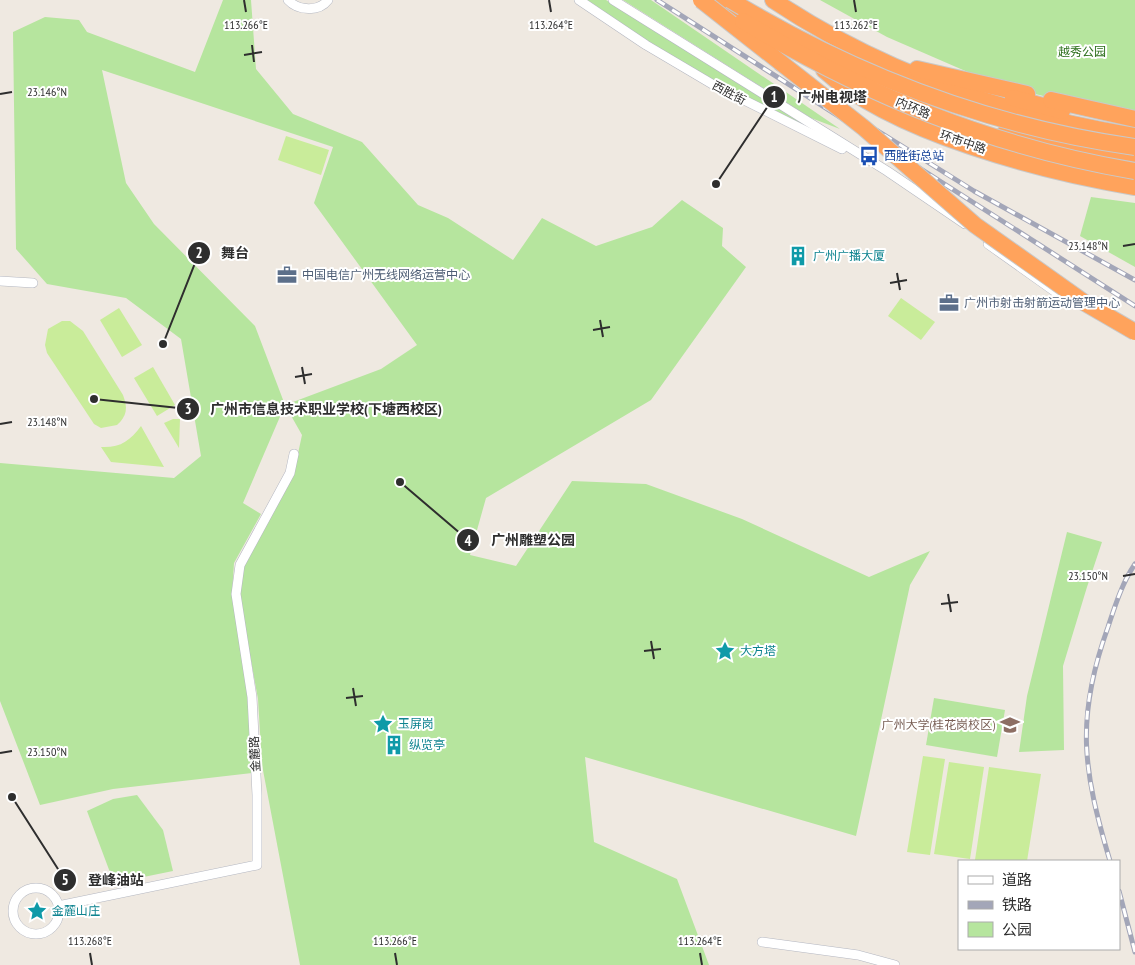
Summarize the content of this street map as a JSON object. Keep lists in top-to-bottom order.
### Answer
{
  "streets": {
    "highway": ["内环路", "环市中路"],
    "street": ["西胜街", "金麓路"]
  },
  "crossings": [
    ["内环路", "环市中路"]
  ],
  "parks": ["越秀公园"],
  "places": {
    "bus stop": ["西胜街总站"],
    "other": [
      "广州电视塔",
      "舞台",
      "广州市信息技术职业学校(下塘西校区)",
      "广州雕塑公园",
      "登峰油站"
    ],
    "building": ["广州广播大厦", "纵览亭"],
    "office": ["中国电信广州无线网络运营中心", "广州市射击射箭运动管理中心"],
    "place": ["大方塔", "玉屏岗", "金麓山庄"],
    "school or university": ["广州大学(桂花岗校区)"]
  },
  "legend": ["道路", "铁路", "公园"],
  "coordinates": [
    "113.266°E",
    "113.264°E",
    "113.262°E",
    "23.146°N",
    "23.148°N",
    "23.150°N",
    "113.268°E"
  ]
}
